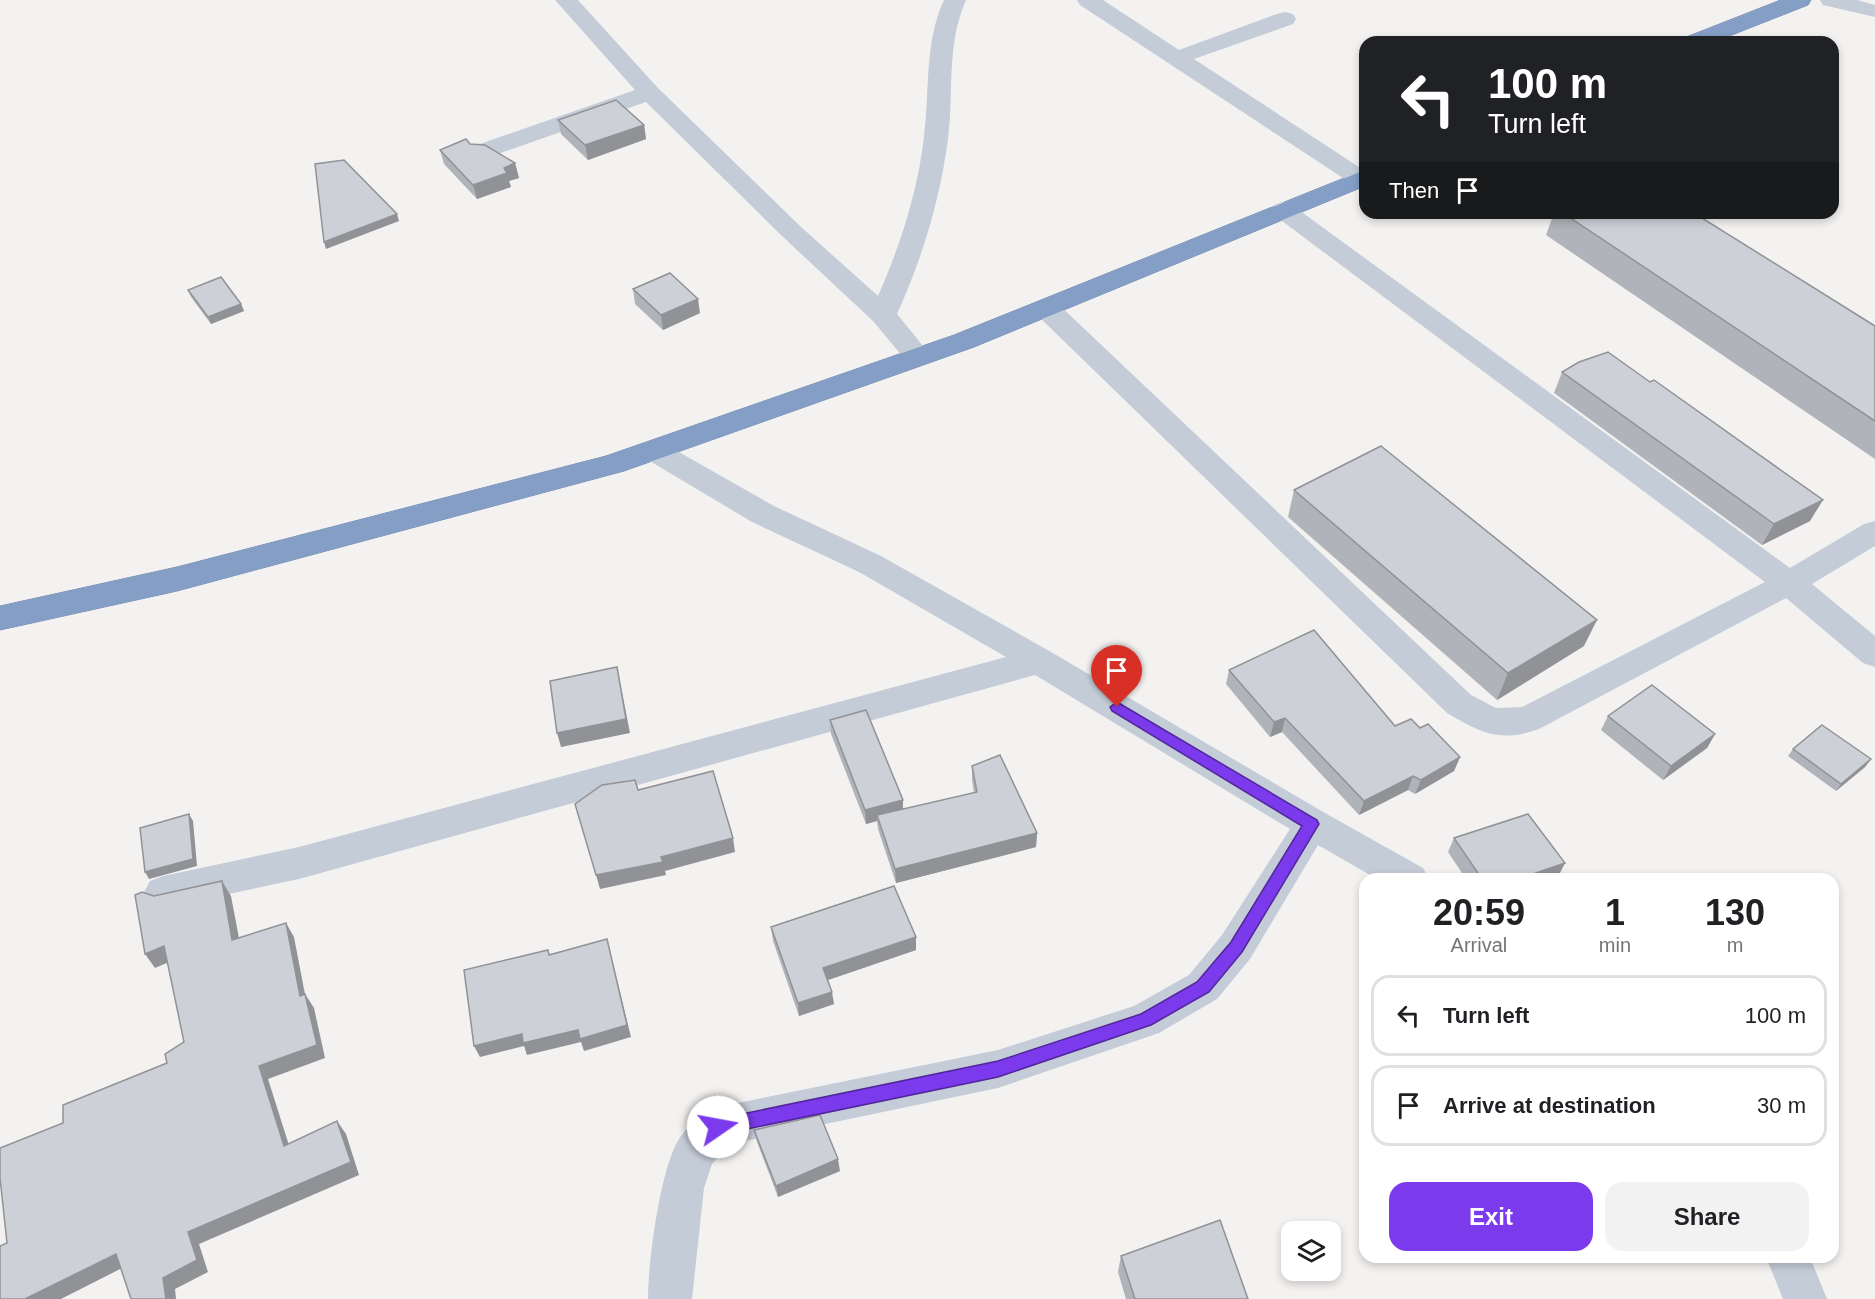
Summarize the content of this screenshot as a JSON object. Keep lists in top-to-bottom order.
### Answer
{
  "page": {
    "turn": ["100 m", "Turn left"],
    "then": "Then",
    "eta": [
      "20:59",
      "Arrival",
      "1",
      "min",
      "130",
      "m"
    ],
    "list": [
      {
        "name": "Turn left",
        "value": "100 m"
      },
      {
        "name": "Arrive at destination",
        "value": "30 m"
      }
    ],
    "buttons": ["Exit", "Share"]
  }
}
